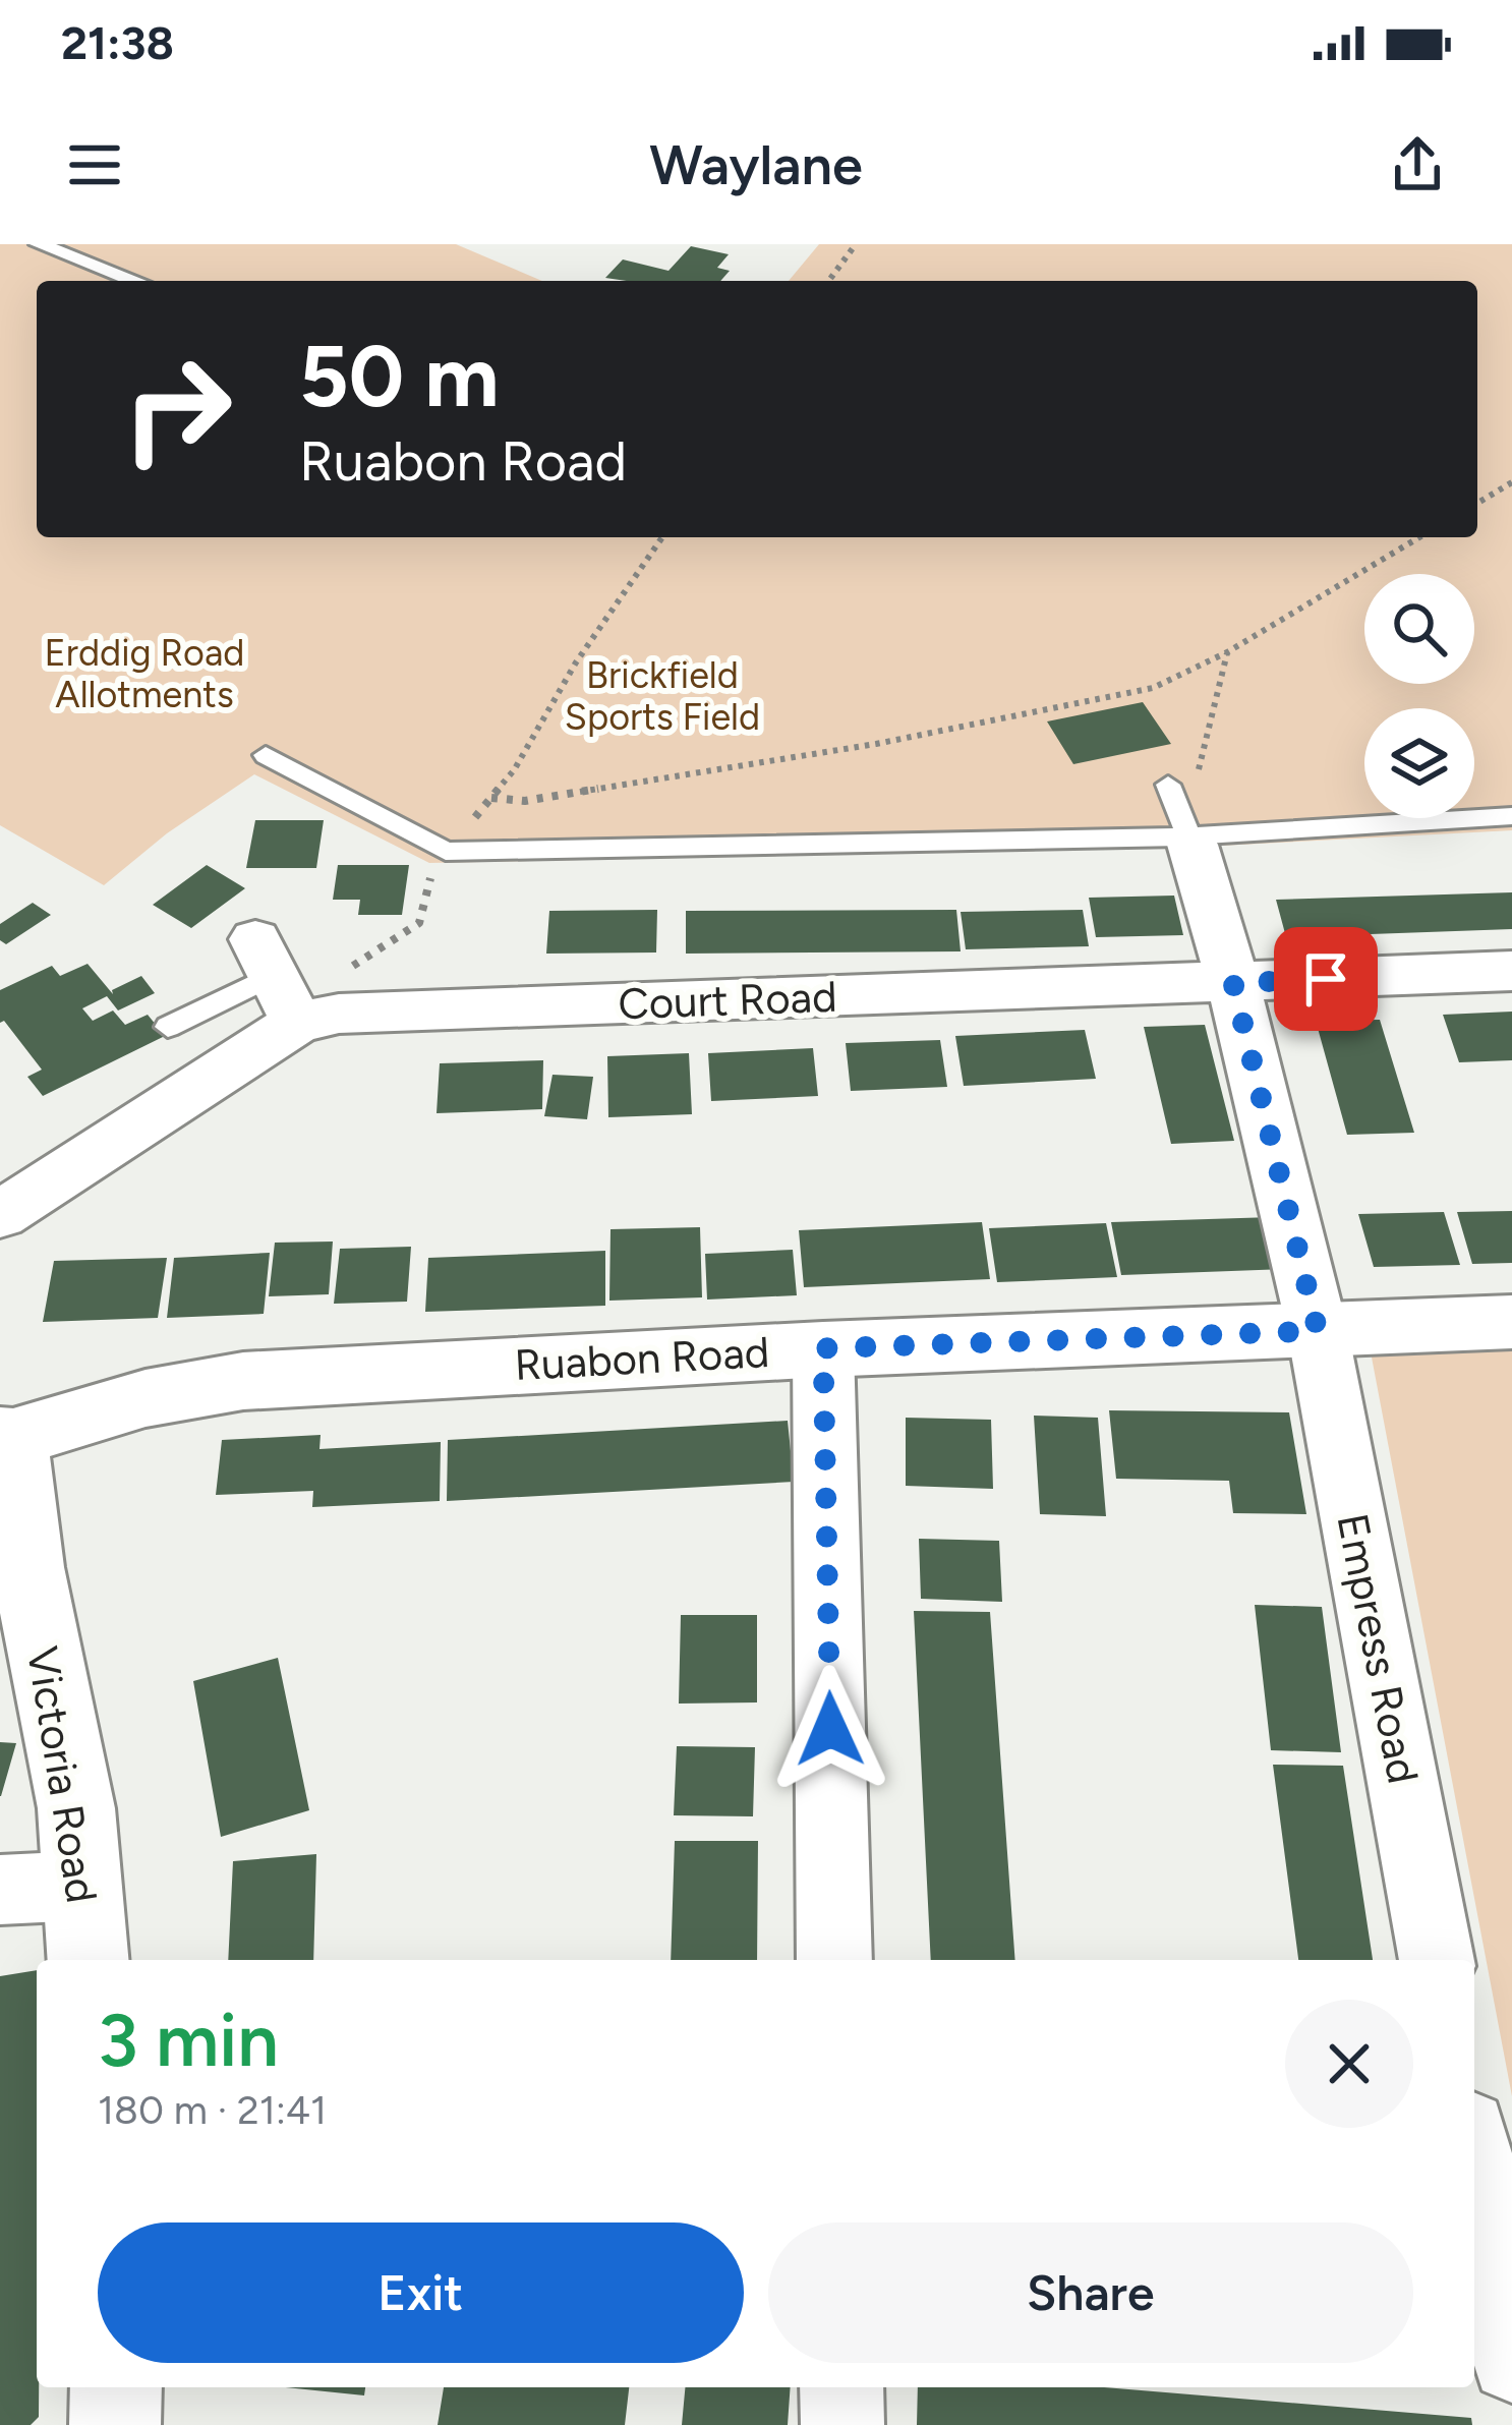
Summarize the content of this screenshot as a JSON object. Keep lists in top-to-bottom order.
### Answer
{
  "streets": {
    "main road": ["Ruabon Road", "Victoria Road"],
    "street": ["Court Road", "Empress Road"]
  },
  "crossings": [
    ["Court Road", "Empress Road"],
    ["Ruabon Road", "Empress Road"],
    ["Ruabon Road", "Victoria Road"]
  ],
  "parks": ["Erddig Road Allotments", "Brickfield Sports Field"],
  "page": {
    "status": "21:38",
    "header": "Waylane",
    "turn": ["50 m", "Ruabon Road"],
    "heading": ["3 min", "180 m · 21:41"],
    "buttons": ["Exit", "Share"]
  }
}
